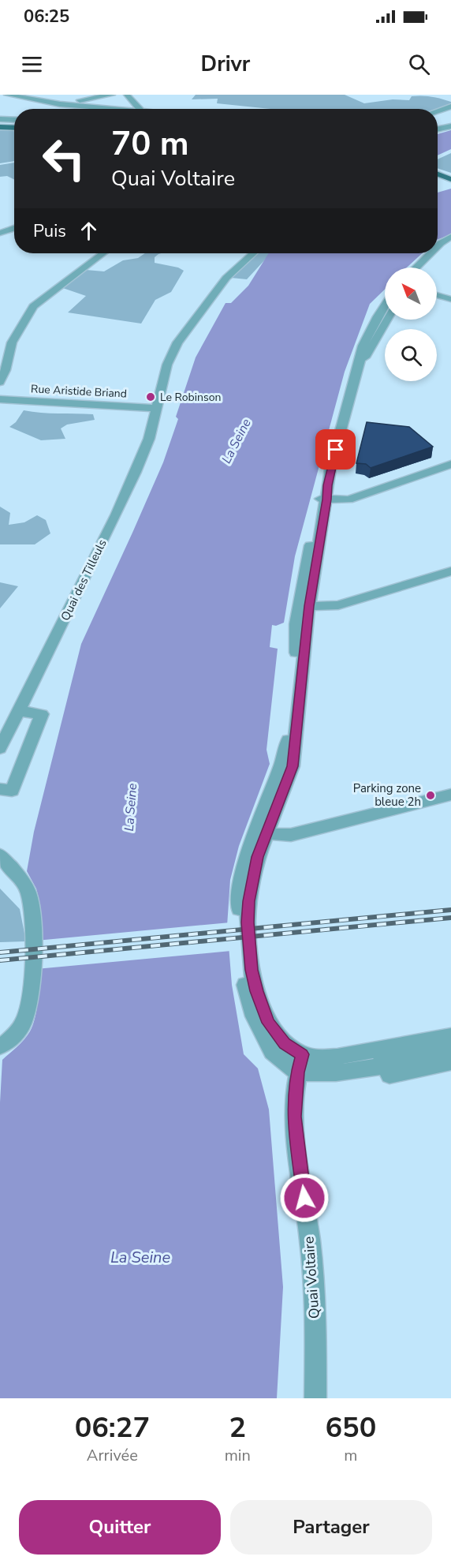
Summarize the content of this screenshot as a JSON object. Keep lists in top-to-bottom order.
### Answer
{
  "streets": {
    "street": ["Rue Aristide Briand", "Quai des Tilleuls", "Quai Voltaire"]
  },
  "crossings": [
    ["Rue Aristide Briand", "Quai des Tilleuls"]
  ],
  "water": ["La Seine"],
  "places": ["Le Robinson", "Parking zone bleue 2h"],
  "north": "top left",
  "page": {
    "status": "06:25",
    "header": "Drivr",
    "turn": ["70 m", "Quai Voltaire"],
    "then": "Puis",
    "eta": [
      "06:27",
      "Arrivée",
      "2",
      "min",
      "650",
      "m"
    ],
    "buttons": ["Quitter", "Partager"]
  }
}
